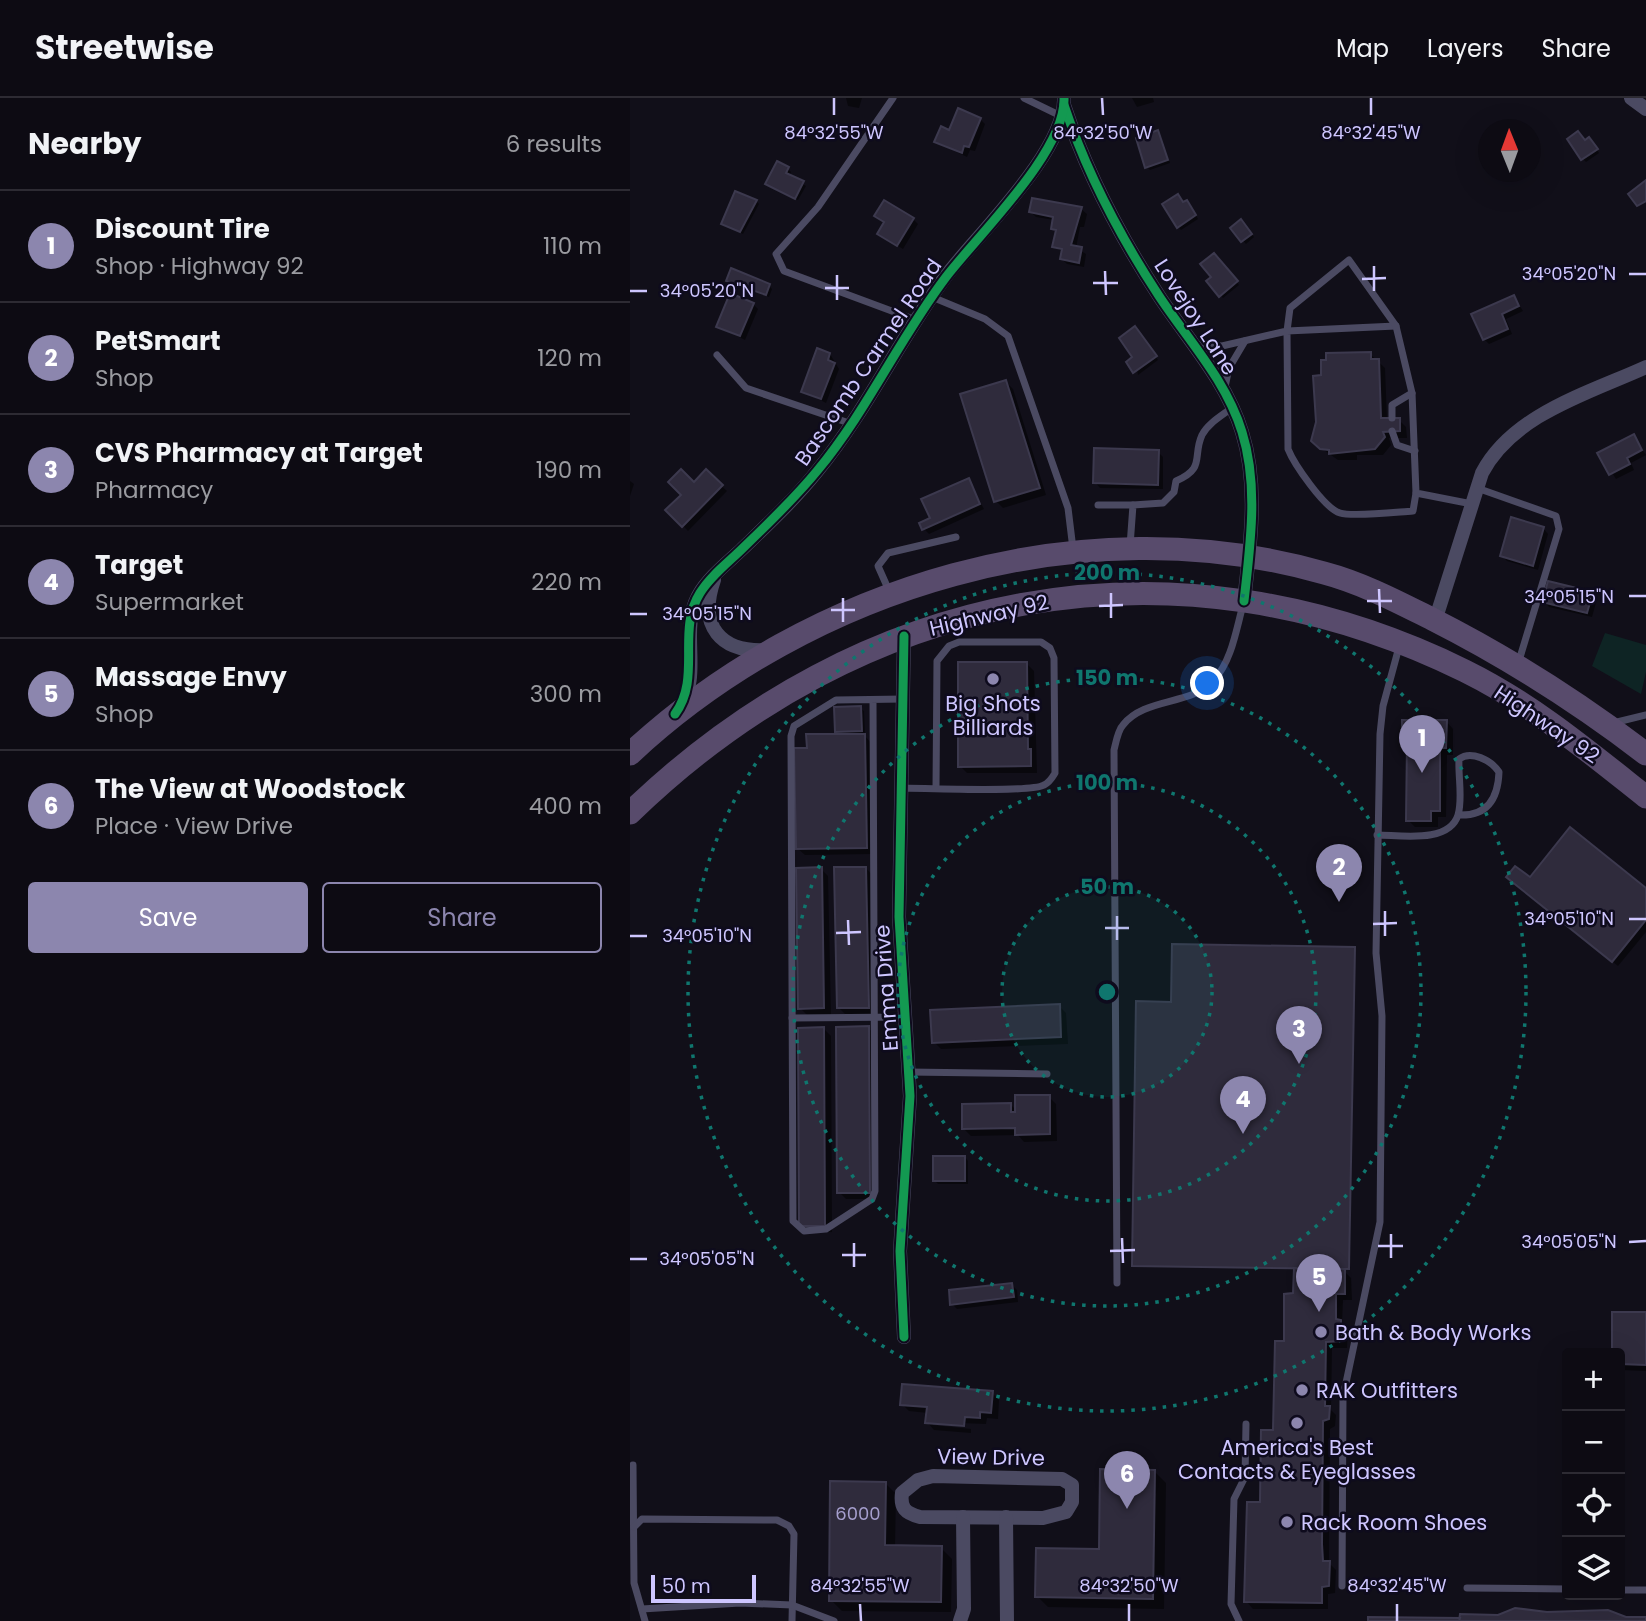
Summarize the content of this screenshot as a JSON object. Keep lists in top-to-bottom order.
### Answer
{
  "streets": {
    "main road": ["Highway 92"],
    "street": [
      "Lovejoy Lane",
      "Bascomb Carmel Road",
      "Emma Drive",
      "View Drive"
    ]
  },
  "crossings": [
    ["Lovejoy Lane", "Bascomb Carmel Road"],
    ["Lovejoy Lane", "Highway 92"],
    ["Bascomb Carmel Road", "Highway 92"],
    ["Highway 92", "Emma Drive"]
  ],
  "places": [
    "Big Shots Billiards",
    "Bath & Body Works",
    "RAK Outfitters",
    "America's Best Contacts & Eyeglasses",
    "Rack Room Shoes"
  ],
  "house_numbers": ["6000"],
  "scale_bar": "50 m",
  "north": "top",
  "page": {
    "header": "Streetwise",
    "nav": ["Map", "Layers", "Share"],
    "heading": ["Nearby", "6 results"],
    "list": [
      {
        "mark": "1",
        "name": "Discount Tire",
        "note": "Shop · Highway 92",
        "value": "110 m"
      },
      {
        "mark": "2",
        "name": "PetSmart",
        "note": "Shop",
        "value": "120 m"
      },
      {
        "mark": "3",
        "name": "CVS Pharmacy at Target",
        "note": "Pharmacy",
        "value": "190 m"
      },
      {
        "mark": "4",
        "name": "Target",
        "note": "Supermarket",
        "value": "220 m"
      },
      {
        "mark": "5",
        "name": "Massage Envy",
        "note": "Shop",
        "value": "300 m"
      },
      {
        "mark": "6",
        "name": "The View at Woodstock",
        "note": "Place · View Drive",
        "value": "400 m"
      }
    ],
    "pins": [
      "1",
      "2",
      "3",
      "4",
      "5",
      "6"
    ],
    "buttons": ["Save", "Share"],
    "map_buttons": ["+", "−"],
    "scale": "50 m"
  },
  "coordinates": [
    "84°32'55\"W",
    "84°32'50\"W",
    "84°32'45\"W",
    "34°05'20\"N",
    "34°05'15\"N",
    "34°05'10\"N",
    "34°05'05\"N"
  ],
  "rings": [
    "200 m",
    "150 m",
    "100 m",
    "50 m"
  ]
}
